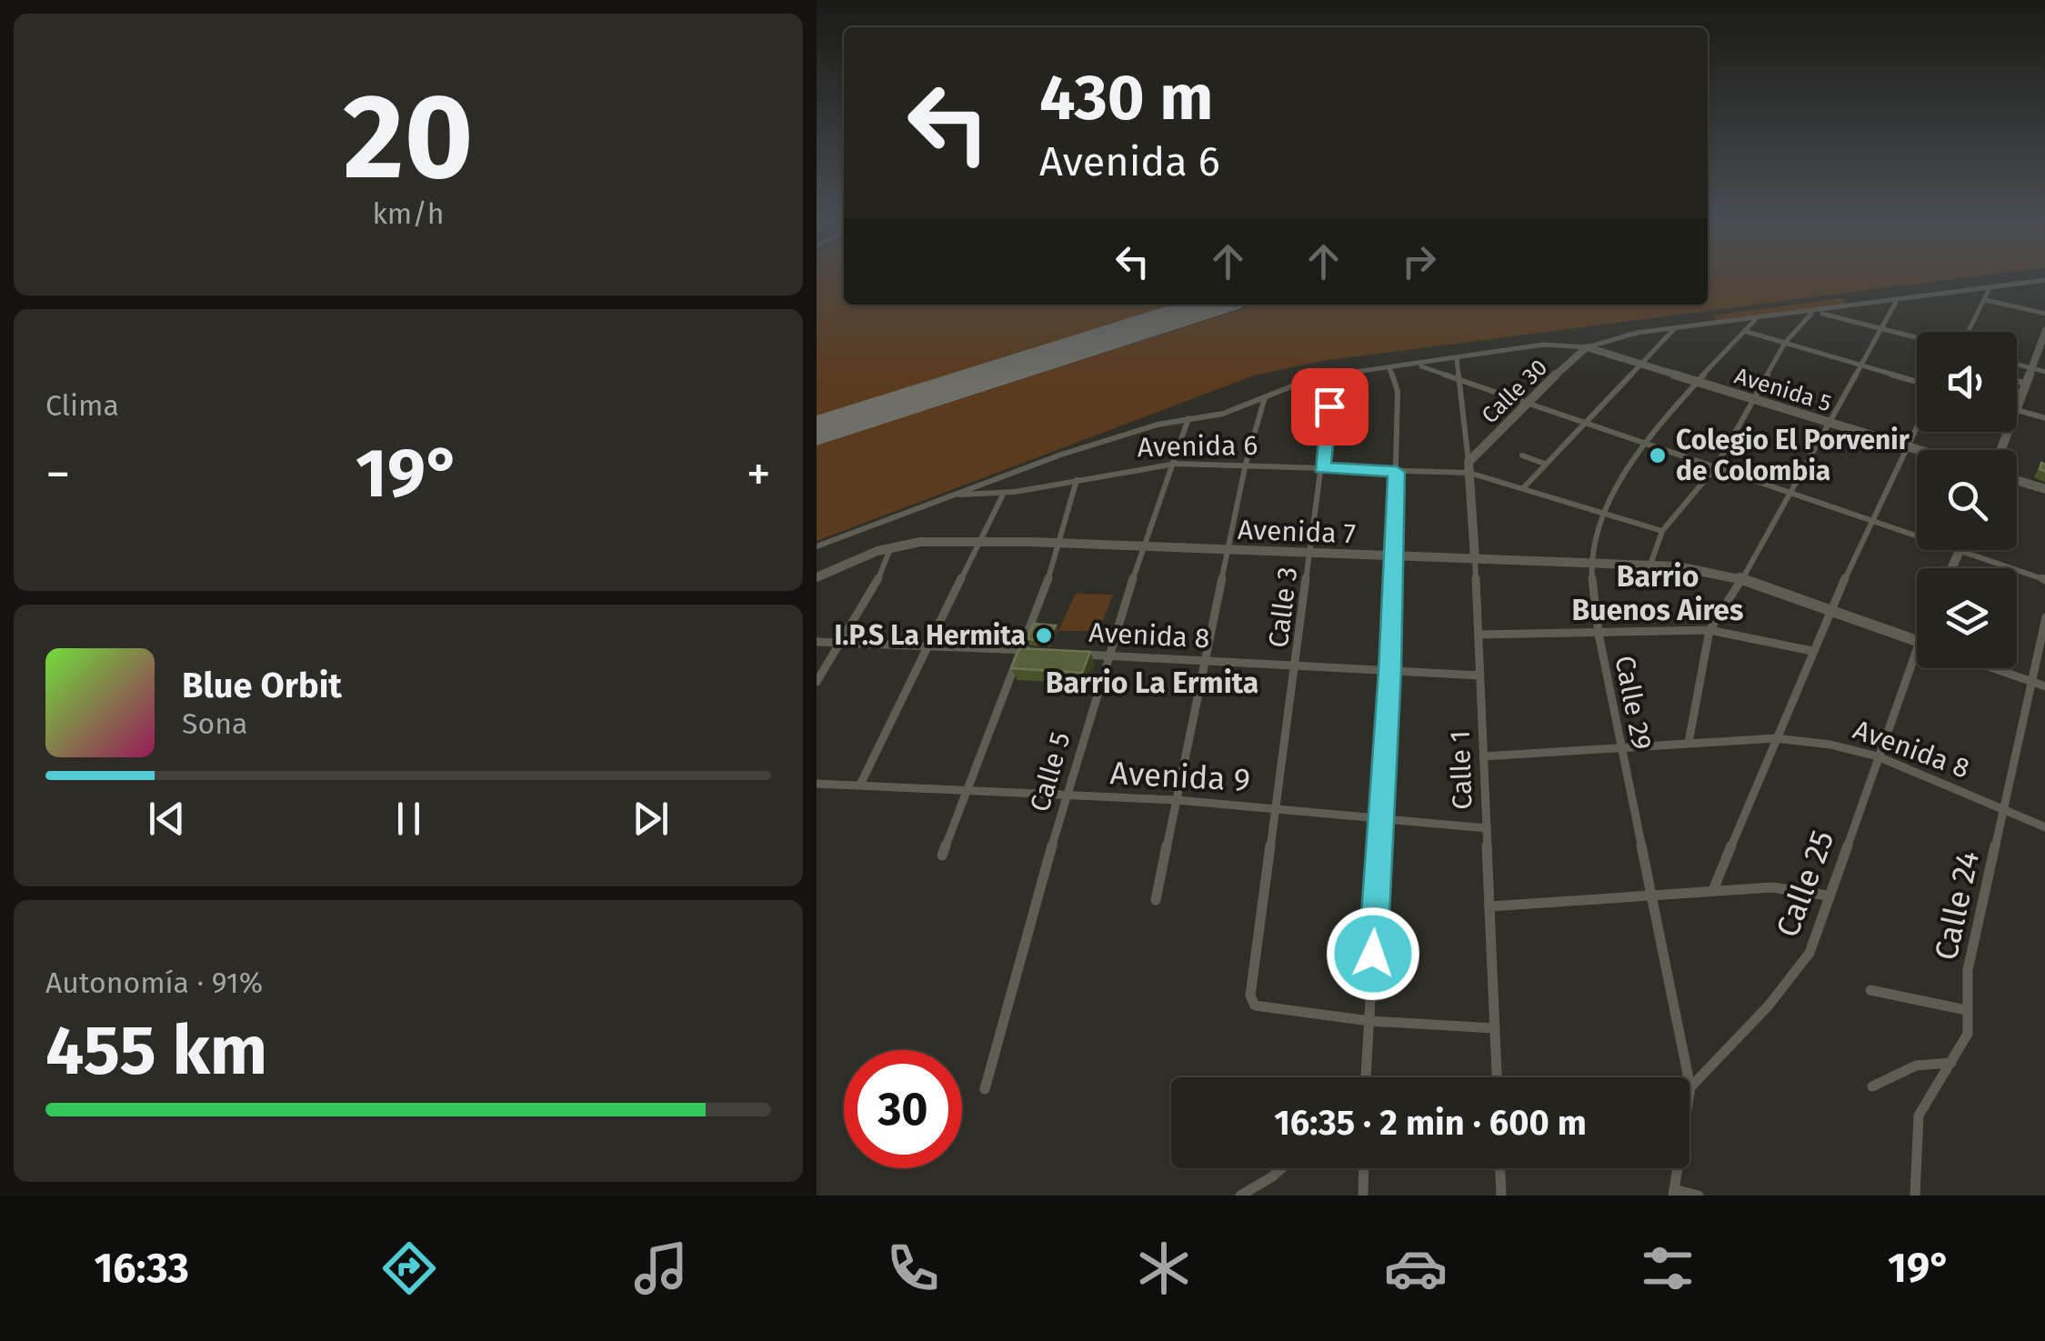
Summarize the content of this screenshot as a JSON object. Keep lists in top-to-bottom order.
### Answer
{
  "streets": {
    "street": [
      "Avenida 5",
      "Calle 30",
      "Avenida 6",
      "Avenida 7",
      "Calle 3",
      "Avenida 8",
      "Calle 29",
      "Calle 1",
      "Calle 5",
      "Avenida 9",
      "Calle 25",
      "Calle 24"
    ]
  },
  "crossings": [
    ["Avenida 5", "Calle 30"],
    ["Avenida 5", "Calle 29"],
    ["Calle 30", "Avenida 6"],
    ["Calle 30", "Calle 1"],
    ["Avenida 6", "Calle 3"],
    ["Avenida 6", "Calle 29"],
    ["Avenida 6", "Calle 1"],
    ["Avenida 6", "Calle 5"],
    ["Avenida 7", "Calle 3"],
    ["Avenida 7", "Calle 29"],
    ["Avenida 7", "Calle 1"],
    ["Avenida 7", "Calle 5"],
    ["Calle 3", "Avenida 8"],
    ["Calle 3", "Avenida 9"],
    ["Avenida 8", "Calle 29"],
    ["Avenida 8", "Calle 1"],
    ["Avenida 8", "Calle 5"],
    ["Avenida 8", "Calle 25"],
    ["Avenida 8", "Calle 24"],
    ["Calle 29", "Calle 25"],
    ["Calle 1", "Avenida 9"],
    ["Calle 5", "Avenida 9"]
  ],
  "districts": ["Barrio Buenos Aires", "Barrio La Ermita"],
  "places": ["Colegio El Porvenir de Colombia", "I.P.S La Hermita"],
  "page": {
    "tile": [
      ["20", "km/h"],
      "Clima",
      ["Autonomía · 91%", "455 km"]
    ],
    "turn": ["430 m", "Avenida 6"],
    "heat": ["−", "19°", "+"],
    "song": ["Blue Orbit", "Sona"],
    "limit": "30",
    "trip": "16:35 · 2 min · 600 m",
    "tabs": ["16:33", "19°"]
  }
}
